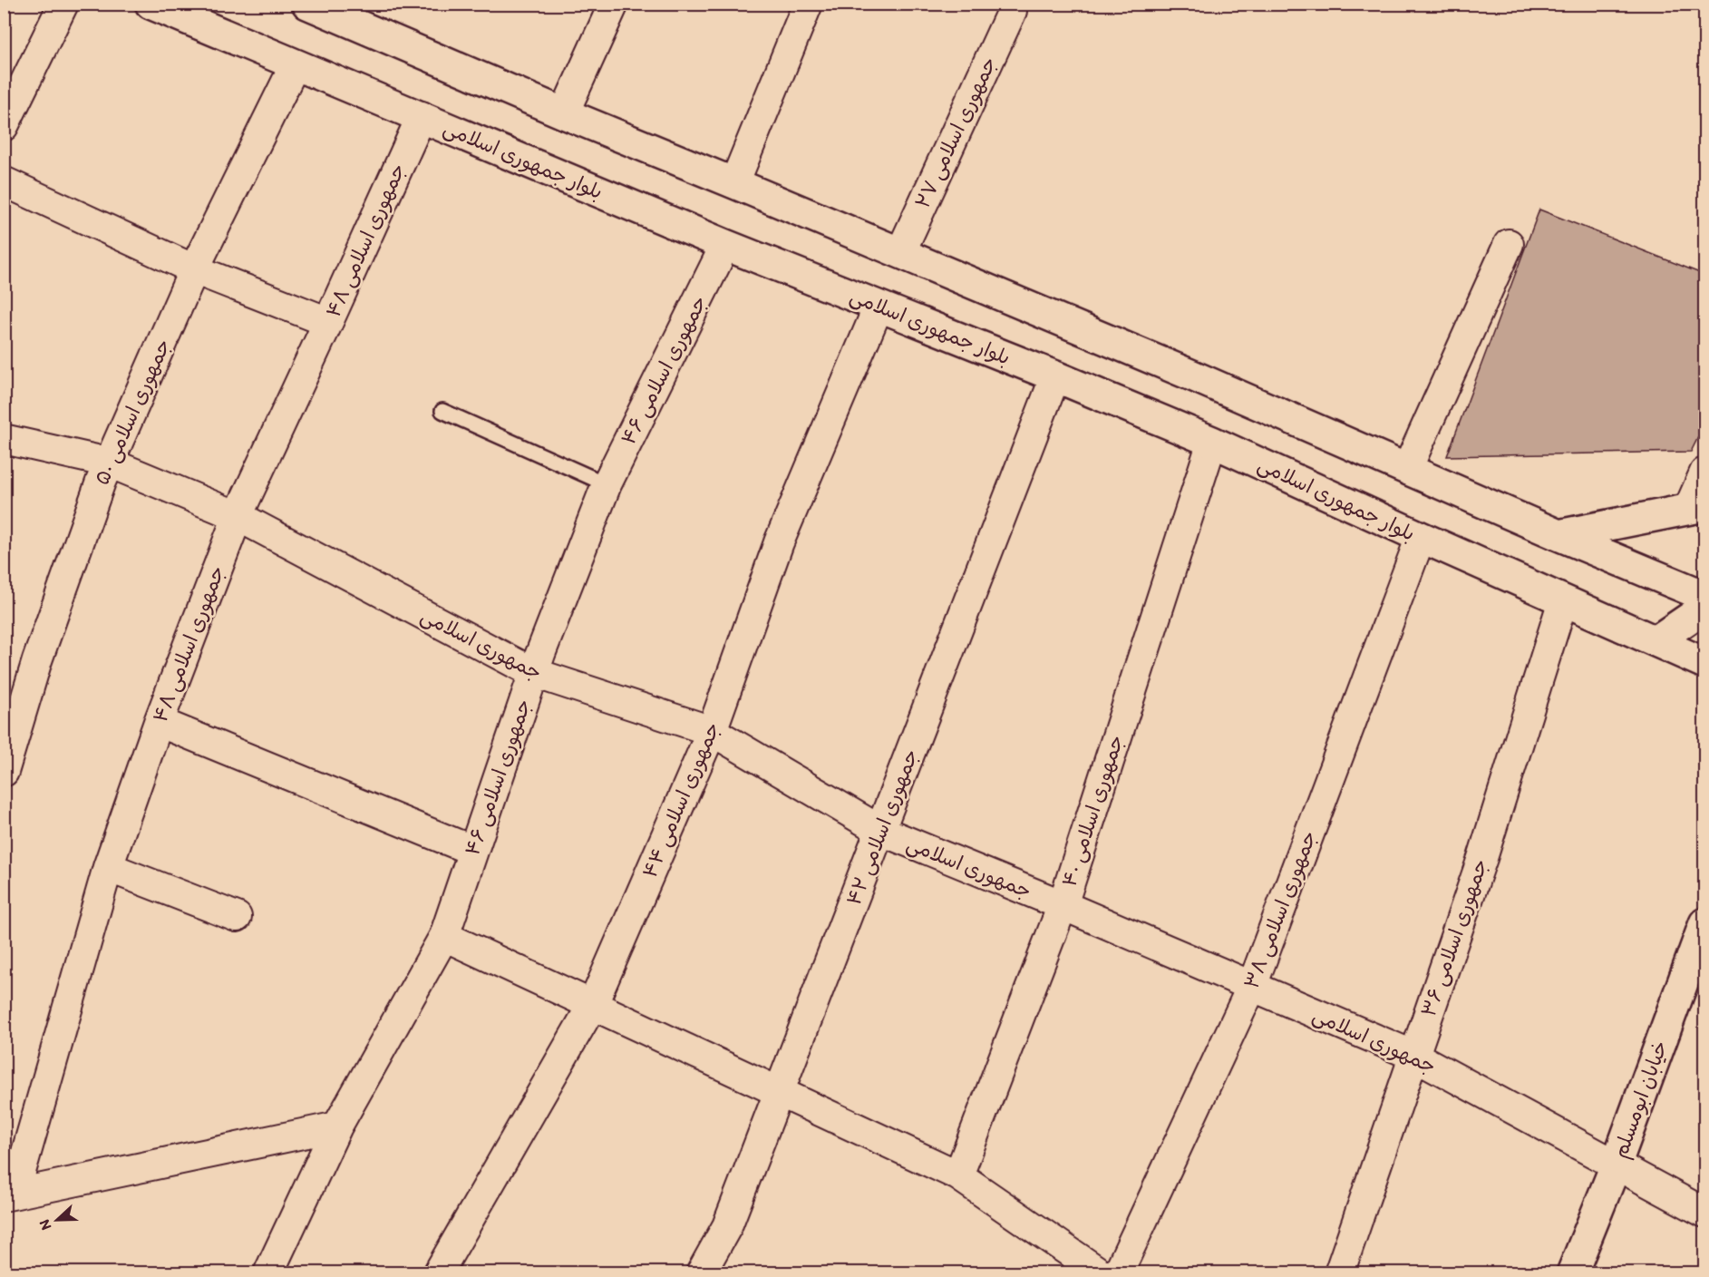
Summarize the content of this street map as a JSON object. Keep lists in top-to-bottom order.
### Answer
{
  "streets": {
    "main road": ["بلوار جمهوری اسلامی", "خیابان ابومسلم"],
    "street": [
      "جمهوری اسلامی ۲۷",
      "جمهوری اسلامی ۴۸",
      "جمهوری اسلامی ۴۶",
      "جمهوری اسلامی ۵۰",
      "جمهوری اسلامی",
      "جمهوری اسلامی ۴۴",
      "جمهوری اسلامی ۴۰",
      "جمهوری اسلامی ۴۲",
      "جمهوری اسلامی ۳۸",
      "جمهوری اسلامی ۳۶"
    ]
  },
  "crossings": [
    ["بلوار جمهوری اسلامی", "جمهوری اسلامی ۴۸"],
    ["بلوار جمهوری اسلامی", "جمهوری اسلامی ۴۶"],
    ["بلوار جمهوری اسلامی", "جمهوری اسلامی ۵۰"],
    ["بلوار جمهوری اسلامی", "جمهوری اسلامی ۴۴"],
    ["بلوار جمهوری اسلامی", "جمهوری اسلامی ۴۰"],
    ["بلوار جمهوری اسلامی", "جمهوری اسلامی ۴۲"],
    ["بلوار جمهوری اسلامی", "جمهوری اسلامی ۳۸"],
    ["بلوار جمهوری اسلامی", "جمهوری اسلامی ۳۶"],
    ["جمهوری اسلامی ۴۸", "جمهوری اسلامی"],
    ["جمهوری اسلامی ۴۶", "جمهوری اسلامی"],
    ["جمهوری اسلامی ۵۰", "جمهوری اسلامی"],
    ["جمهوری اسلامی", "جمهوری اسلامی ۴۴"],
    ["جمهوری اسلامی", "جمهوری اسلامی ۴۰"],
    ["جمهوری اسلامی", "جمهوری اسلامی ۴۲"],
    ["جمهوری اسلامی", "جمهوری اسلامی ۳۸"],
    ["جمهوری اسلامی", "جمهوری اسلامی ۳۶"],
    ["جمهوری اسلامی", "خیابان ابومسلم"]
  ],
  "north": "left"
}
